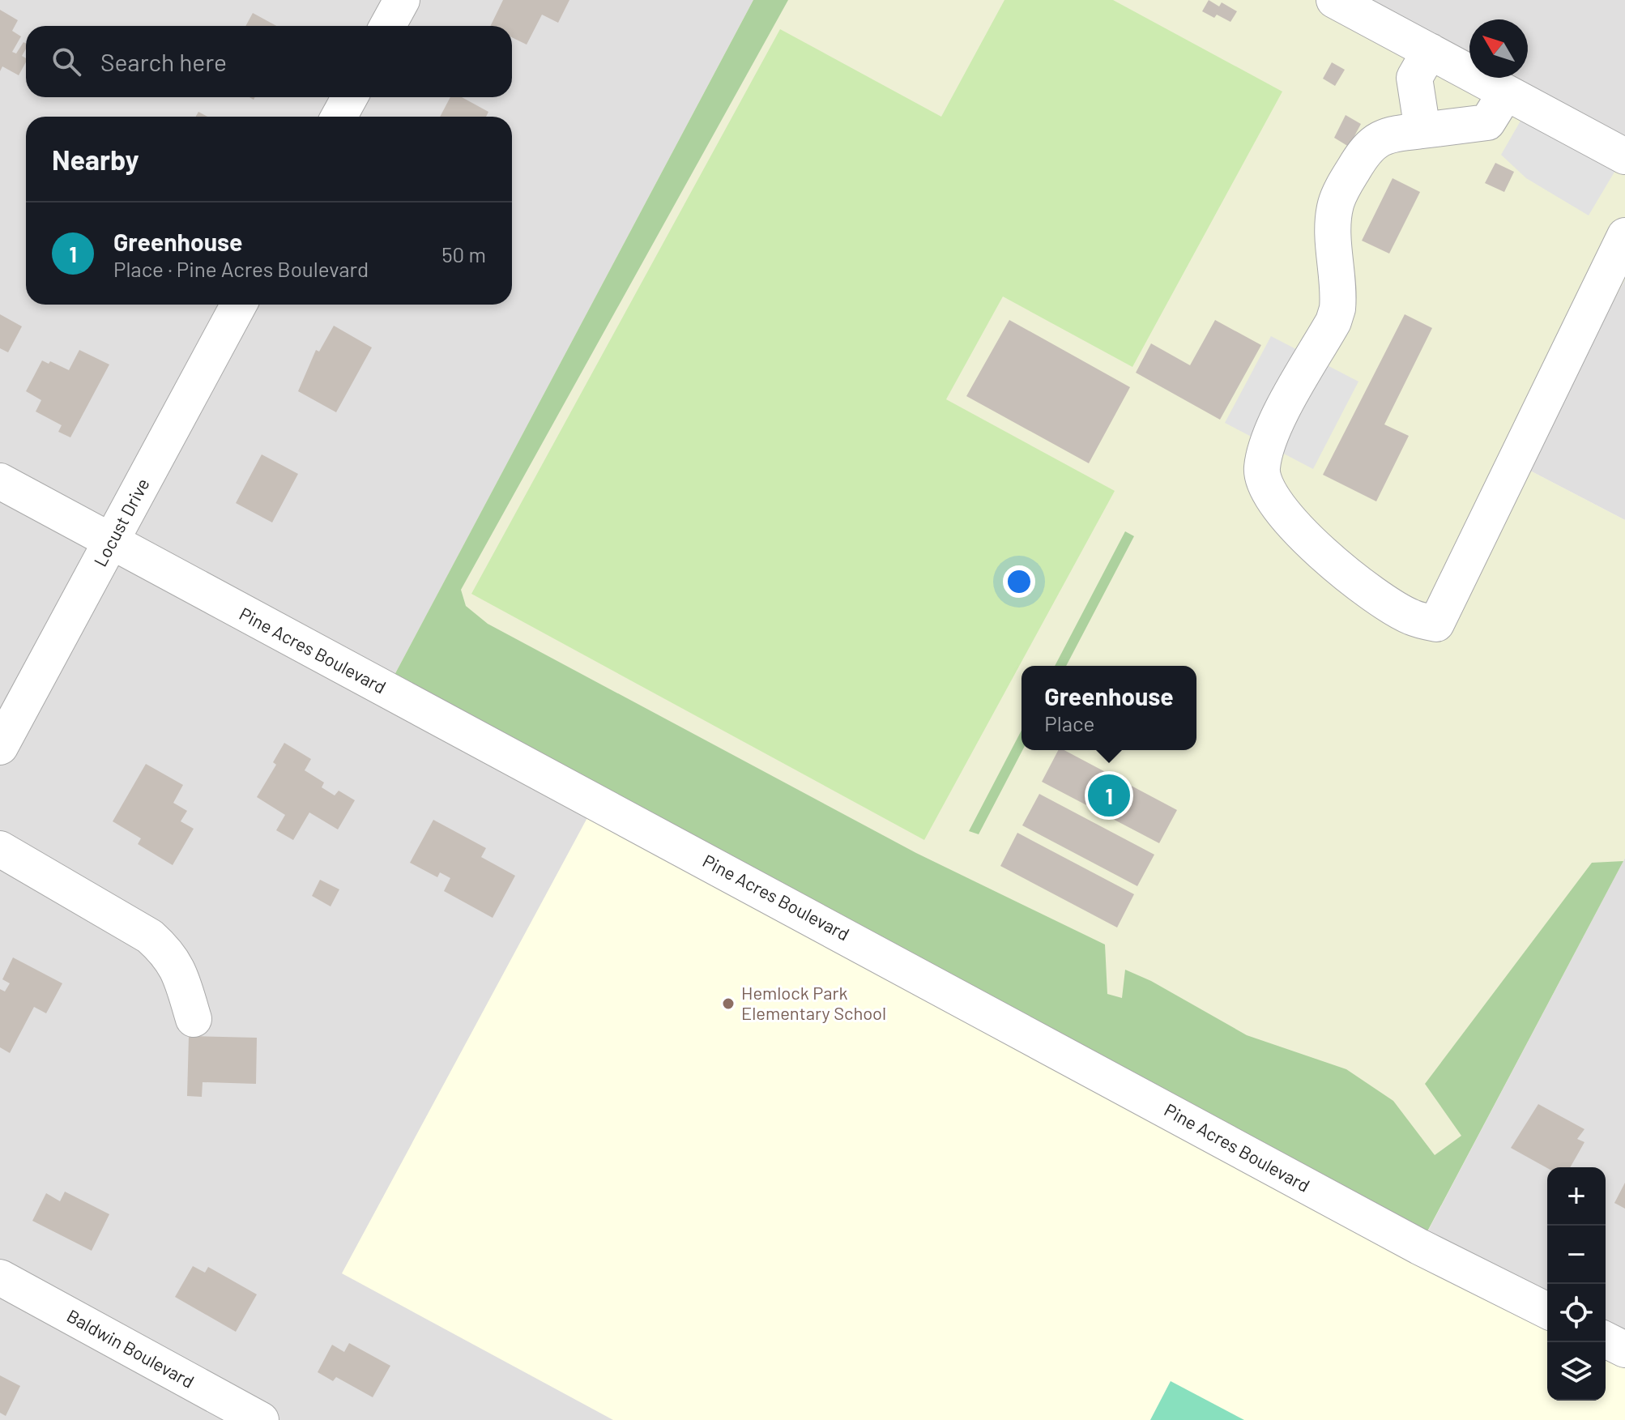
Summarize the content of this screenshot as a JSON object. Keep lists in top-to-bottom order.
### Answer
{
  "streets": {
    "street": ["Locust Drive", "Pine Acres Boulevard", "Baldwin Boulevard"]
  },
  "crossings": [
    ["Locust Drive", "Pine Acres Boulevard"]
  ],
  "places": ["Hemlock Park Elementary School"],
  "north": "top left",
  "page": {
    "search": "Search here",
    "heading": "Nearby",
    "list": [
      {
        "mark": "1",
        "name": "Greenhouse",
        "note": "Place · Pine Acres Boulevard",
        "value": "50 m"
      }
    ],
    "popup": ["Greenhouse", "Place"],
    "pins": "1",
    "map_buttons": ["+", "−"]
  }
}
